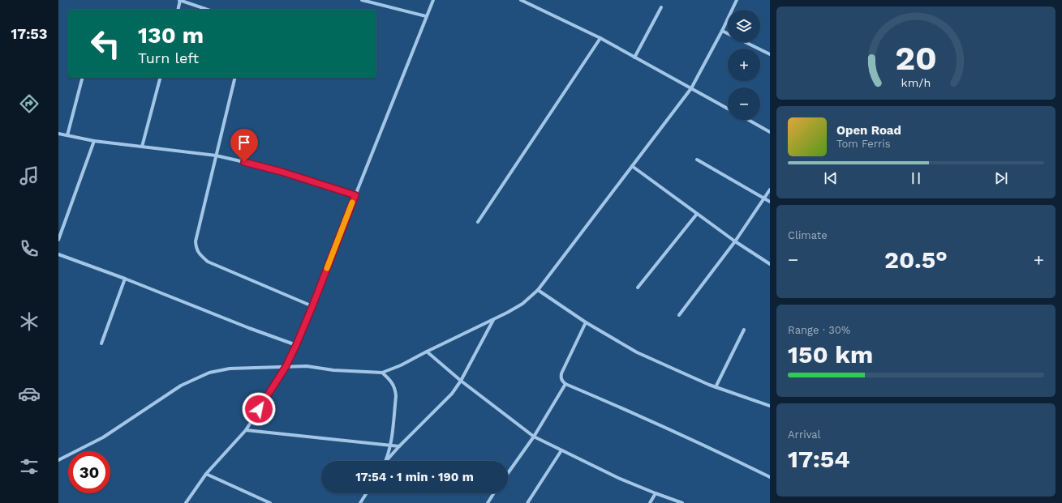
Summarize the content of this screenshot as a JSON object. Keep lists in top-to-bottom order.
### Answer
{
  "page": {
    "tabs": "17:53",
    "map_buttons": ["+", "−"],
    "turn": ["130 m", "Turn left"],
    "song": ["Open Road", "Tom Ferris"],
    "tile": [
      "Climate",
      ["Range · 30%", "150 km"],
      ["Arrival", "17:54"]
    ],
    "heat": ["−", "20.5°", "+"],
    "limit": "30",
    "trip": "17:54 · 1 min · 190 m",
    "gauge": ["20", "km/h"]
  }
}
